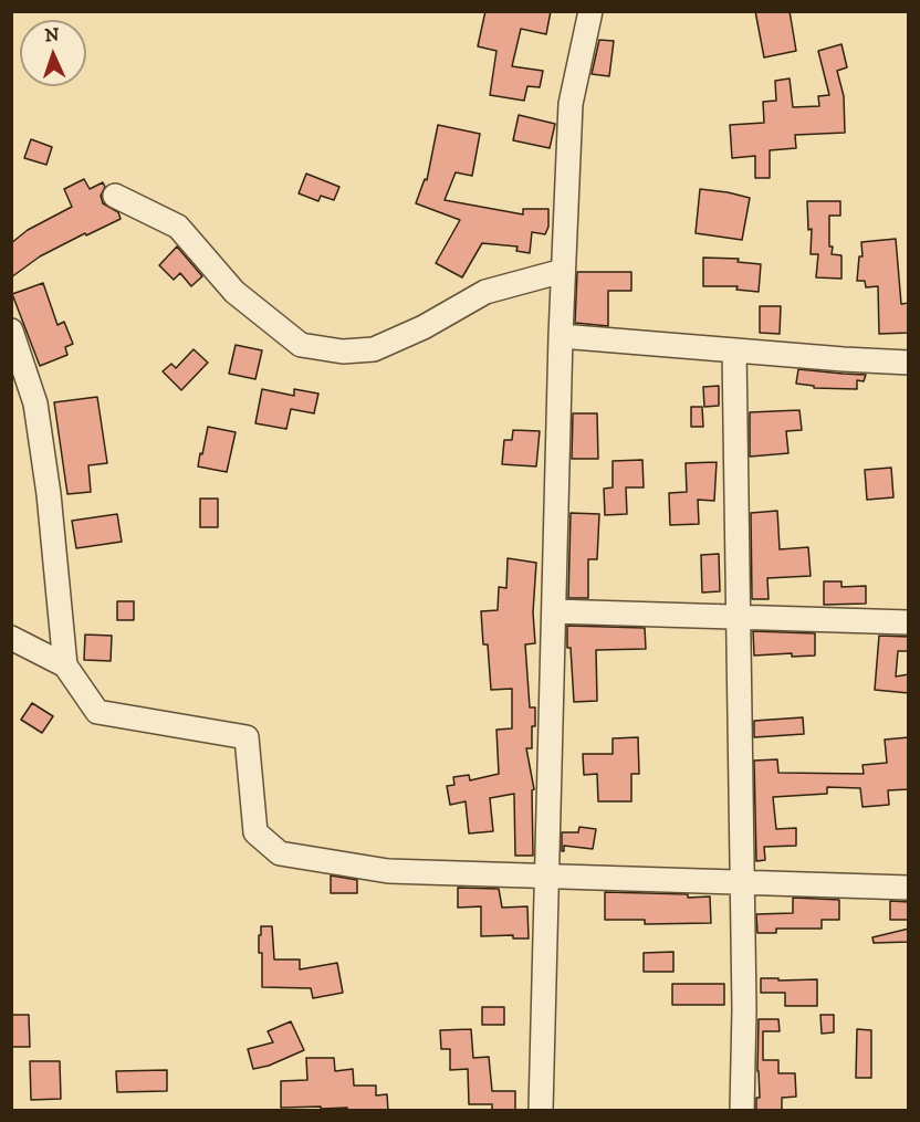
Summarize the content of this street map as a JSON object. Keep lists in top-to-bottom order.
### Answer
{
  "north": "top"
}
